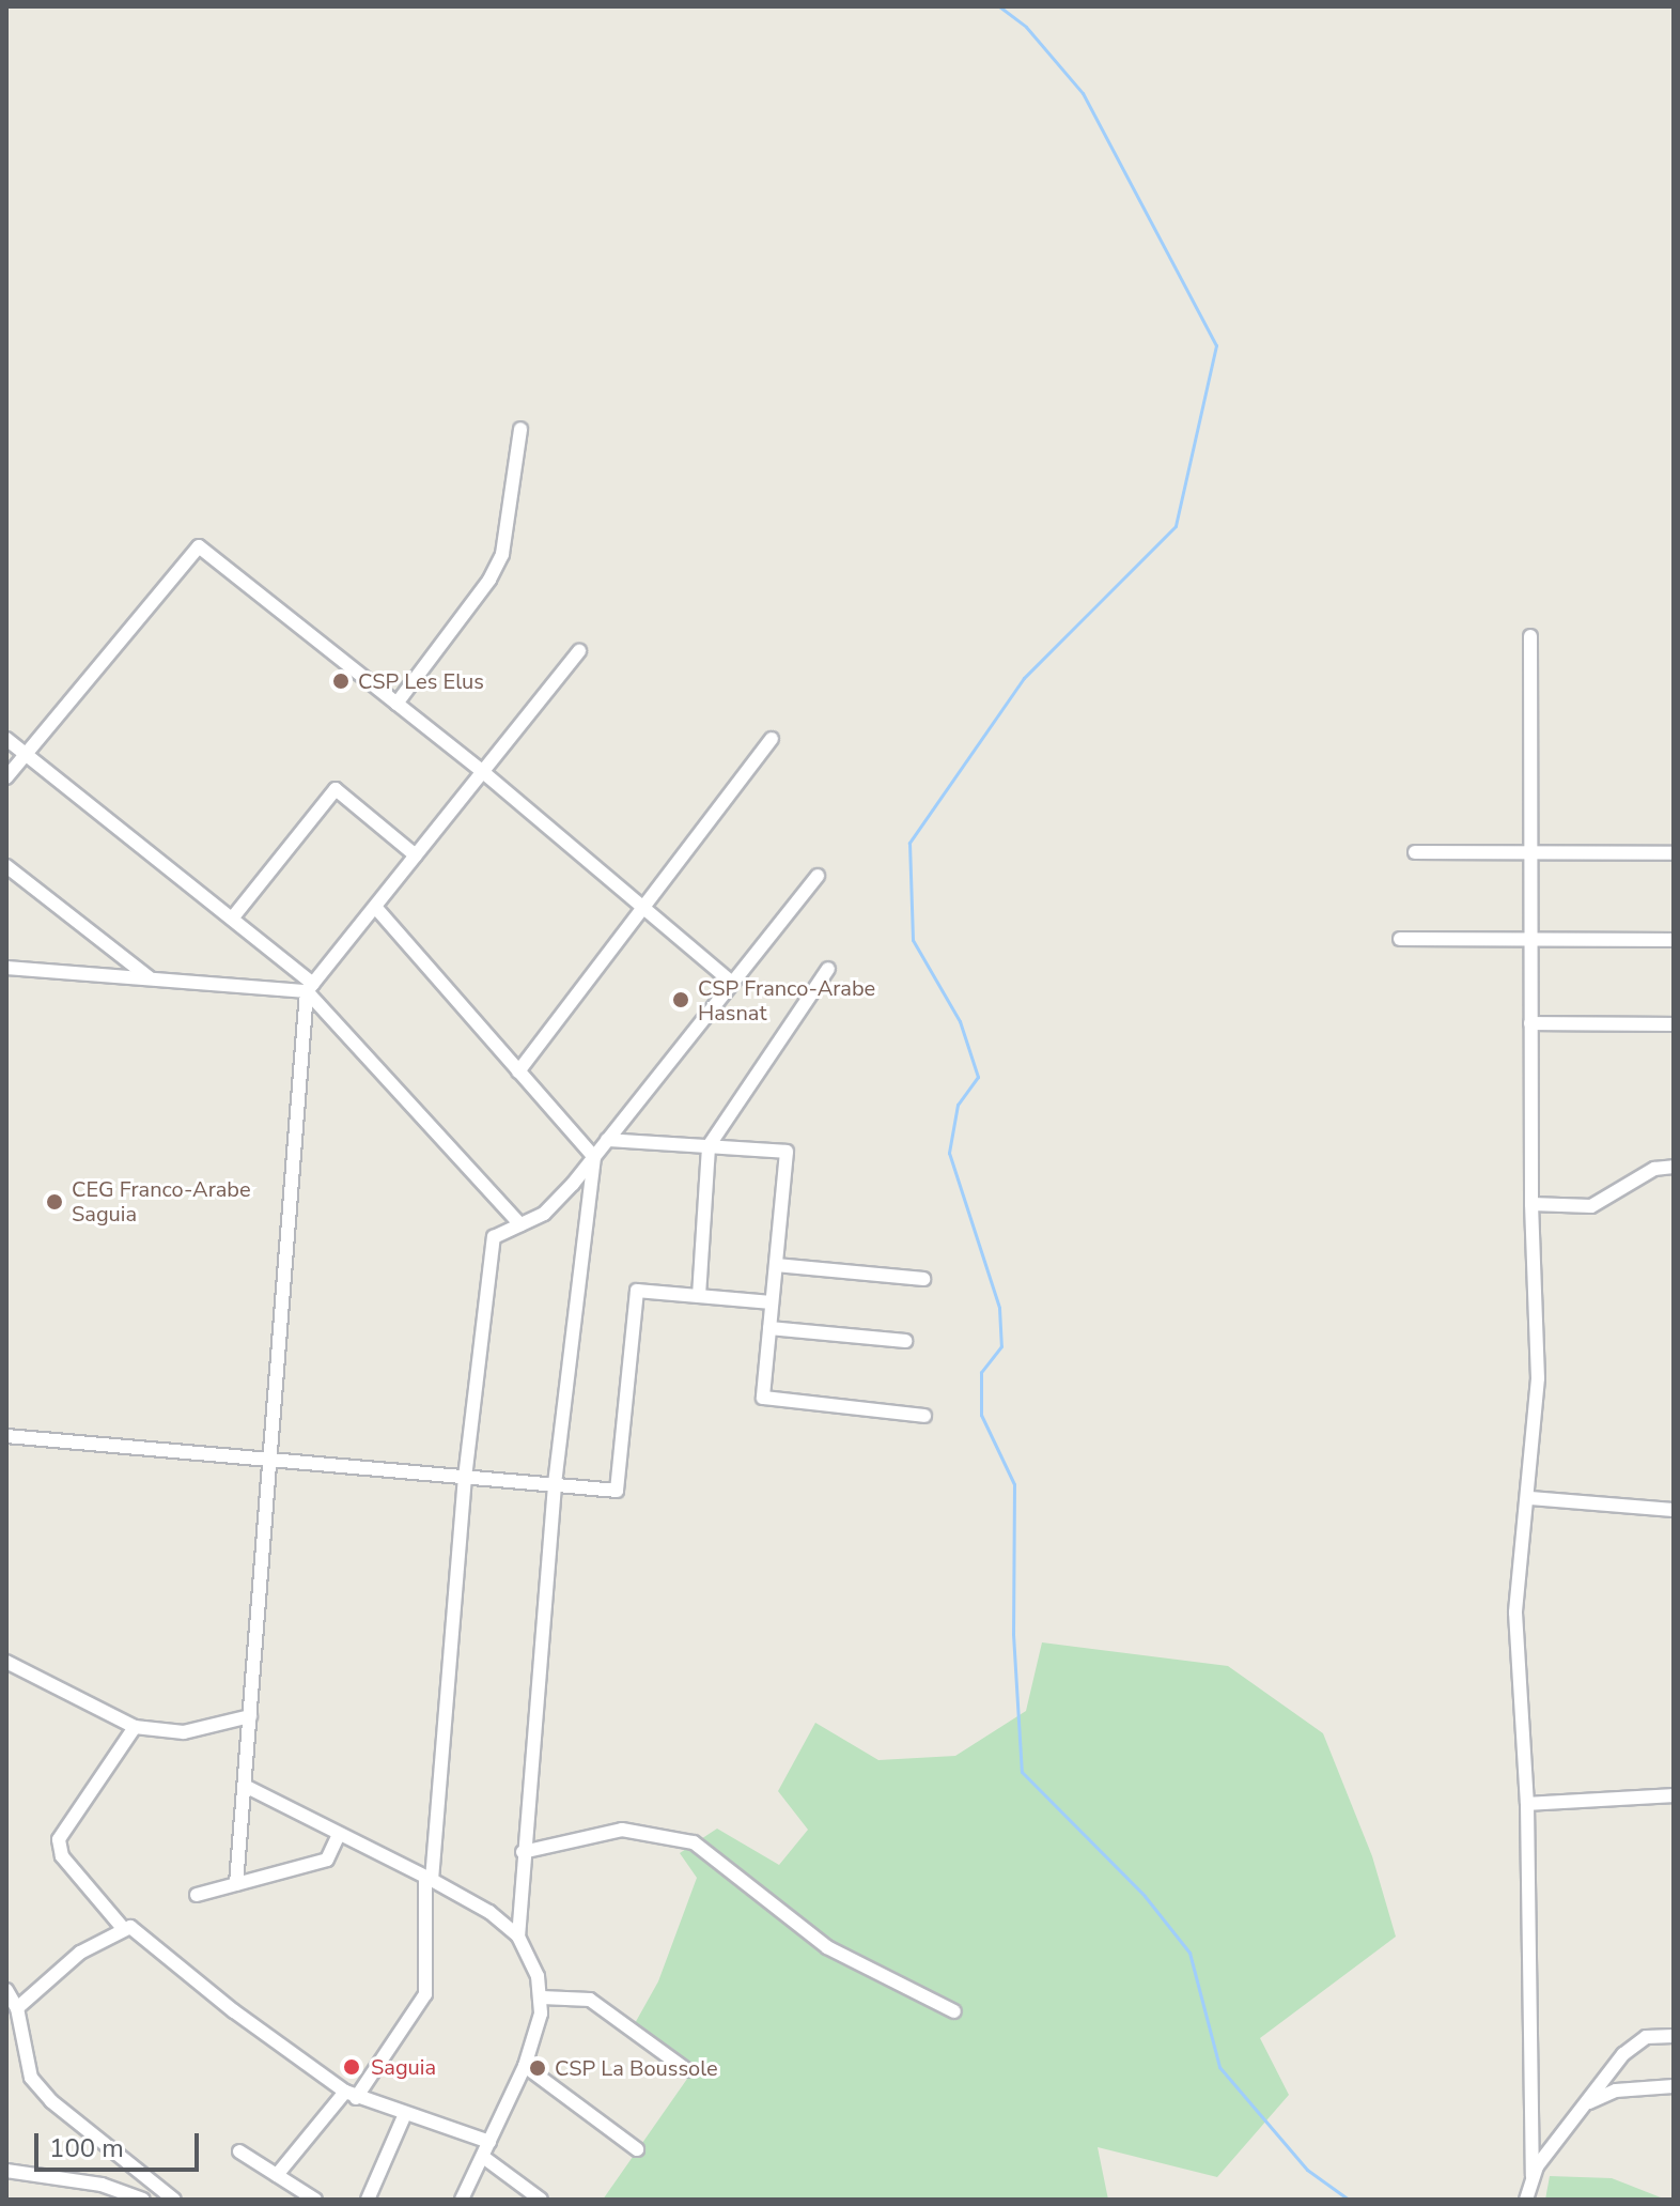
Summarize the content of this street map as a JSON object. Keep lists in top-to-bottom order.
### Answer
{
  "places": [
    "CSP Les Elus",
    "CSP Franco-Arabe Hasnat",
    "CEG Franco-Arabe Saguia",
    "Saguia",
    "CSP La Boussole"
  ],
  "scale_bar": "100 m"
}
